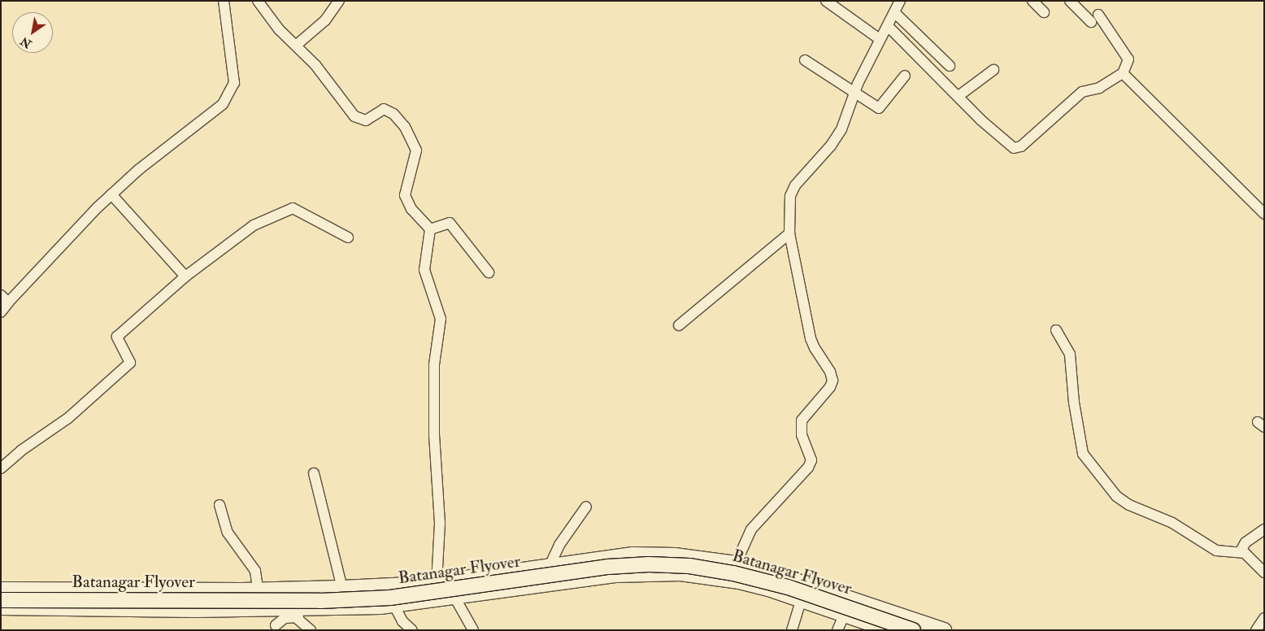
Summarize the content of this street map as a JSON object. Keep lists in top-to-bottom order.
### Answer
{
  "streets": {
    "street": ["Batanagar Flyover"]
  },
  "north": "bottom left"
}
